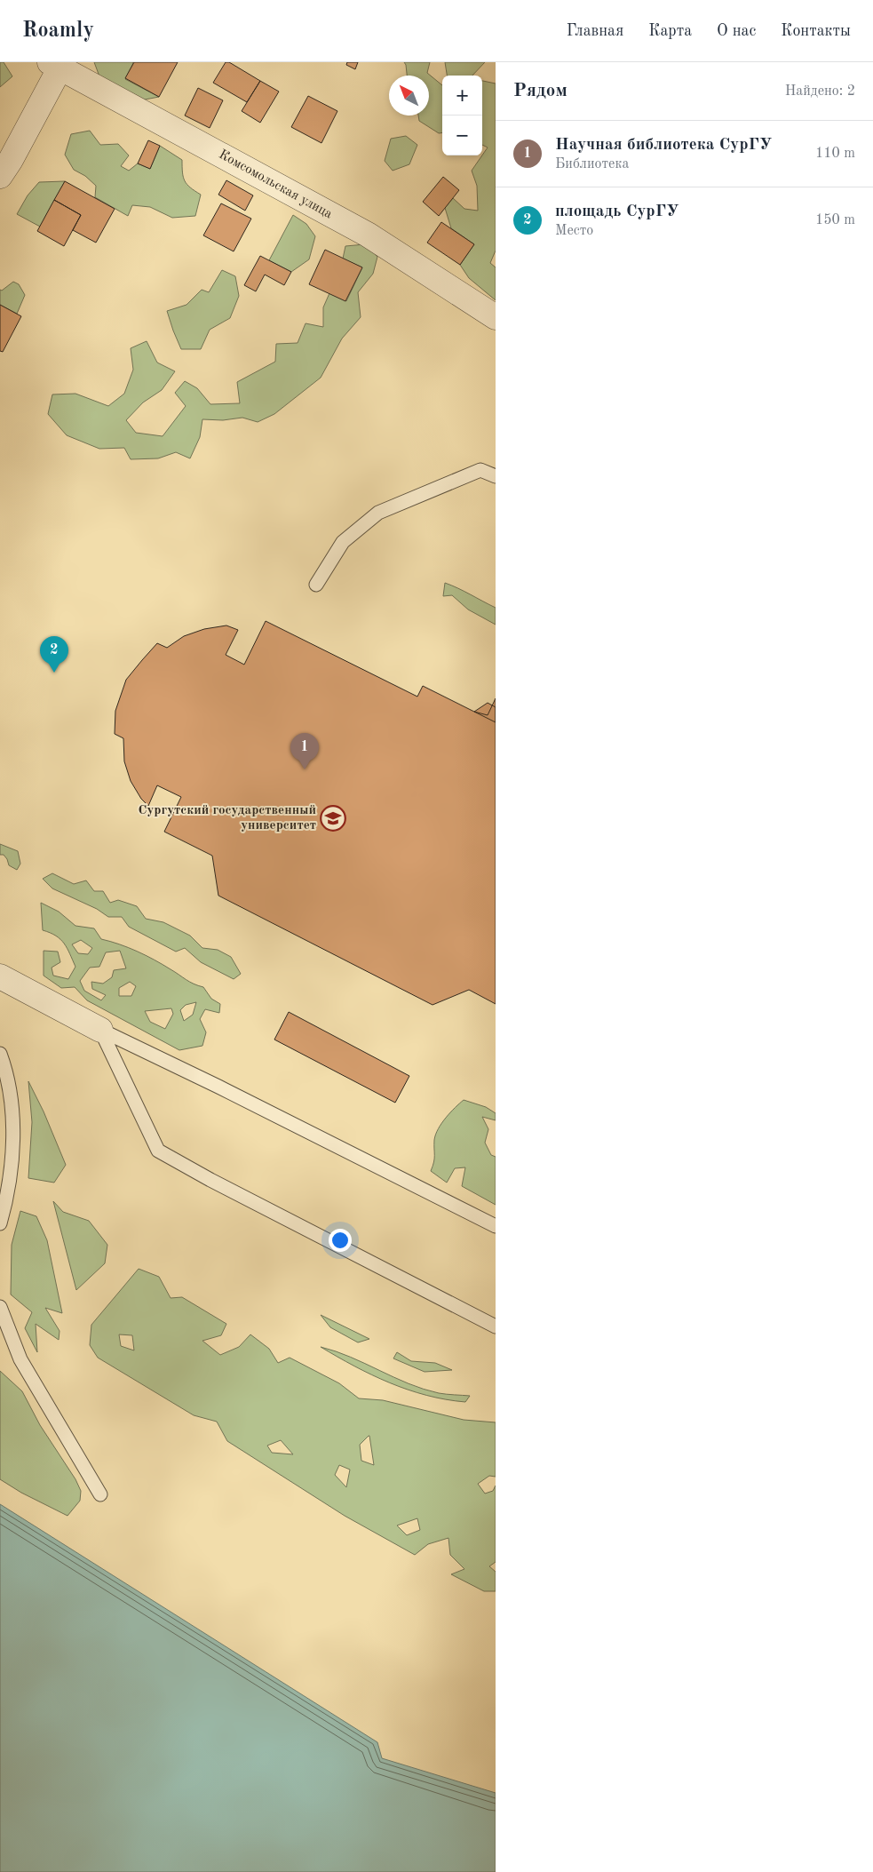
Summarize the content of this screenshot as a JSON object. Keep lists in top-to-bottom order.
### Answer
{
  "streets": {
    "street": ["Комсомольская улица"]
  },
  "places": {
    "school or university": ["Сургутский государственный университет"]
  },
  "north": "top left",
  "page": {
    "header": "Roamly",
    "nav": [
      "Главная",
      "Карта",
      "О нас",
      "Контакты"
    ],
    "heading": ["Рядом", "Найдено: 2"],
    "map_buttons": ["+", "−"],
    "list": [
      {
        "mark": "1",
        "name": "Научная библиотека СурГУ",
        "note": "Библиотека",
        "value": "110 m"
      },
      {
        "mark": "2",
        "name": "площадь СурГУ",
        "note": "Место",
        "value": "150 m"
      }
    ],
    "pins": ["2", "1"]
  }
}
